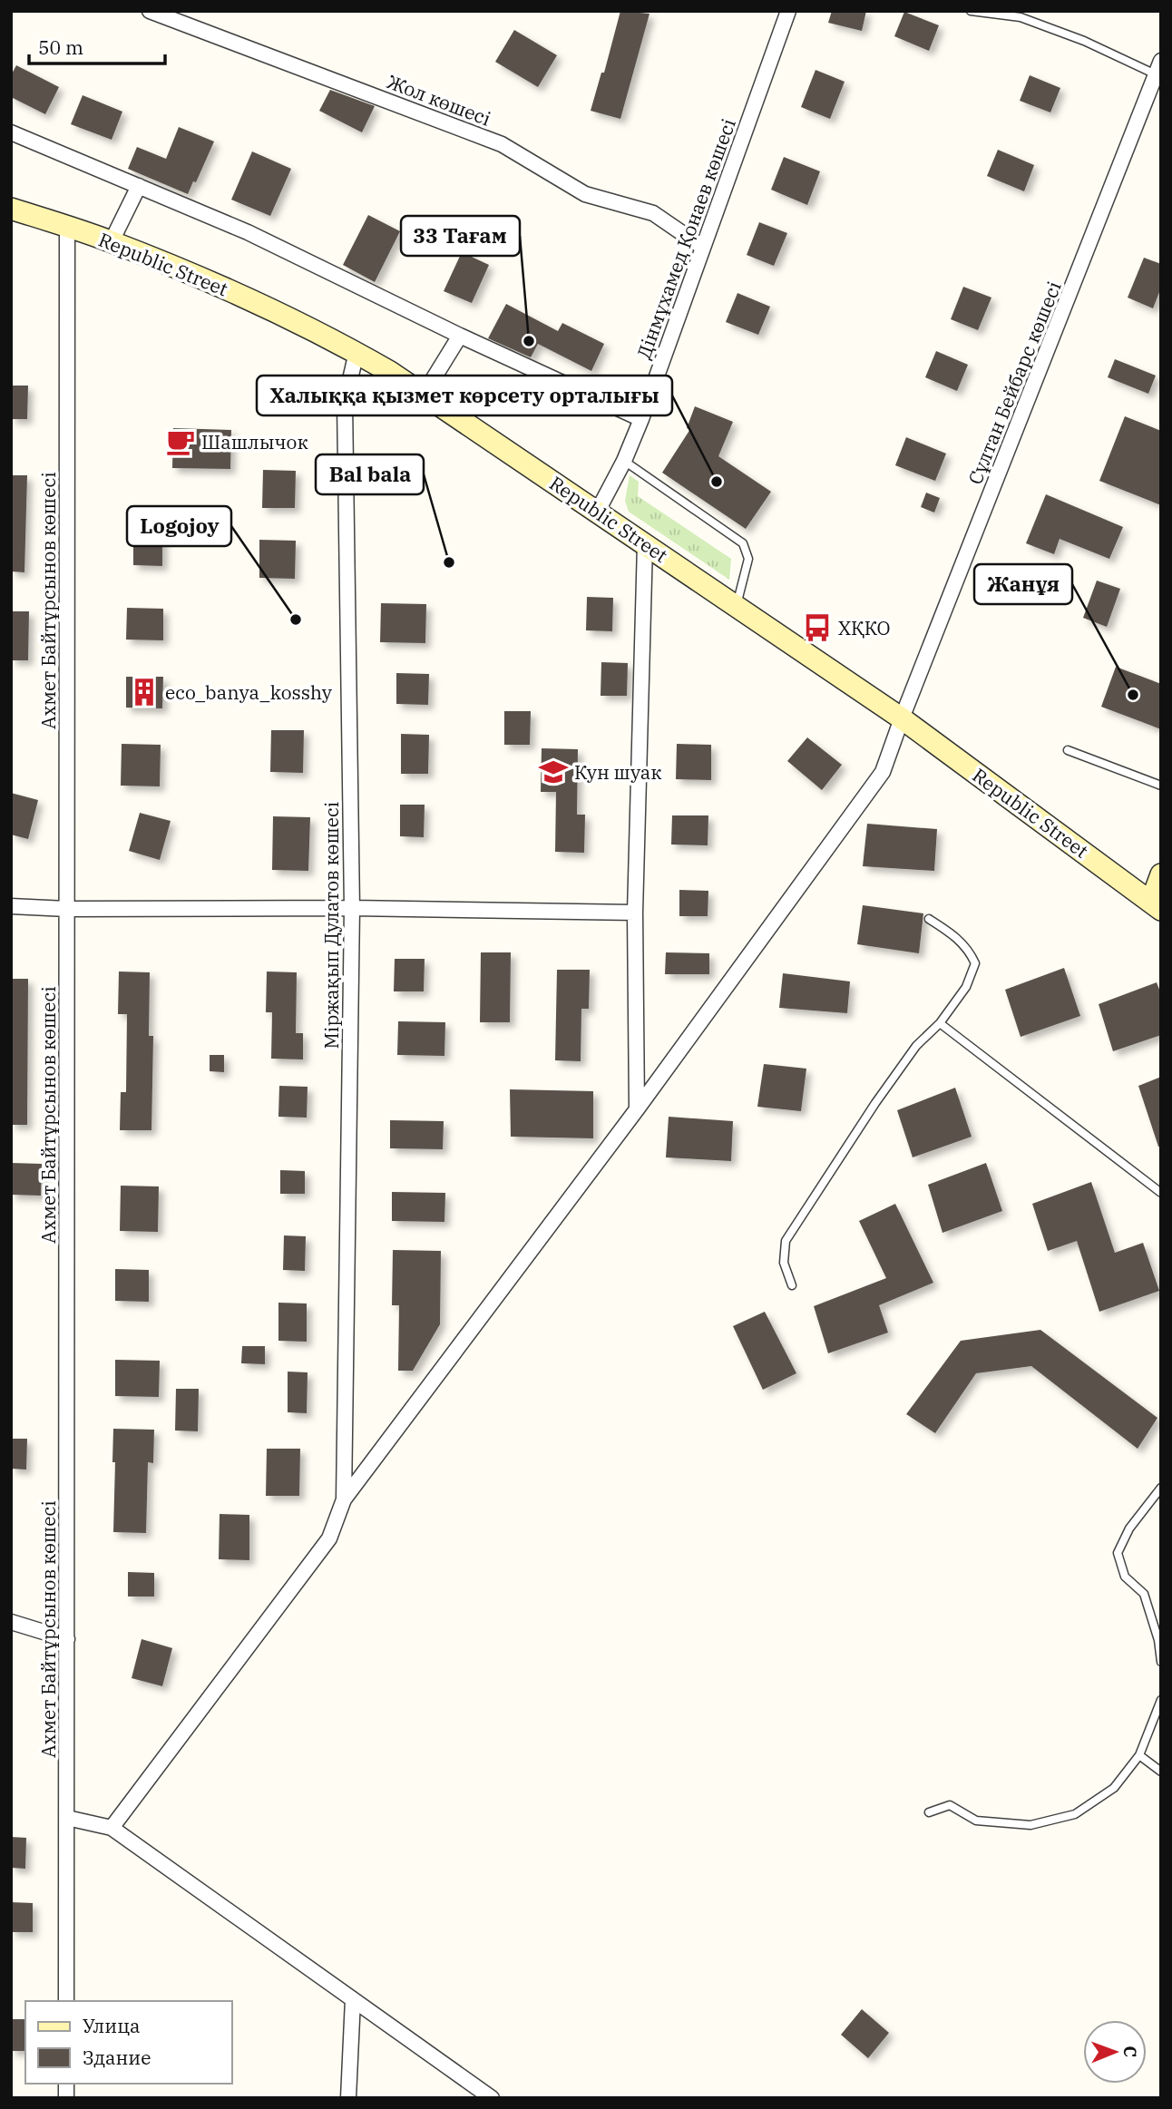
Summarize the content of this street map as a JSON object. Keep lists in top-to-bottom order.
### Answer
{
  "streets": {
    "main road": ["Republic Street"],
    "street": [
      "Жол көшесі",
      "Дінмұхамед Қонаев көшесі",
      "Сұлтан Бейбарс көшесі",
      "Ахмет Байтұрсынов көшесі",
      "Міржақып Дулатов көшесі"
    ]
  },
  "crossings": [
    ["Жол көшесі", "Дінмұхамед Қонаев көшесі"],
    ["Дінмұхамед Қонаев көшесі", "Republic Street"],
    ["Republic Street", "Сұлтан Бейбарс көшесі"],
    ["Republic Street", "Ахмет Байтұрсынов көшесі"],
    ["Republic Street", "Міржақып Дулатов көшесі"],
    ["Сұлтан Бейбарс көшесі", "Міржақып Дулатов көшесі"]
  ],
  "places": {
    "other": [
      "33 Тағам",
      "Халыққа қызмет көрсету орталығы",
      "Bal bala",
      "Logojoy",
      "Жанұя"
    ],
    "cafe": ["Шашлычок"],
    "bus stop": ["ХҚКО"],
    "building": ["eco_banya_kosshy"],
    "school or university": ["Кун шуак"]
  },
  "legend": ["Улица", "Здание"],
  "scale_bar": "50 m",
  "north": "right"
}
